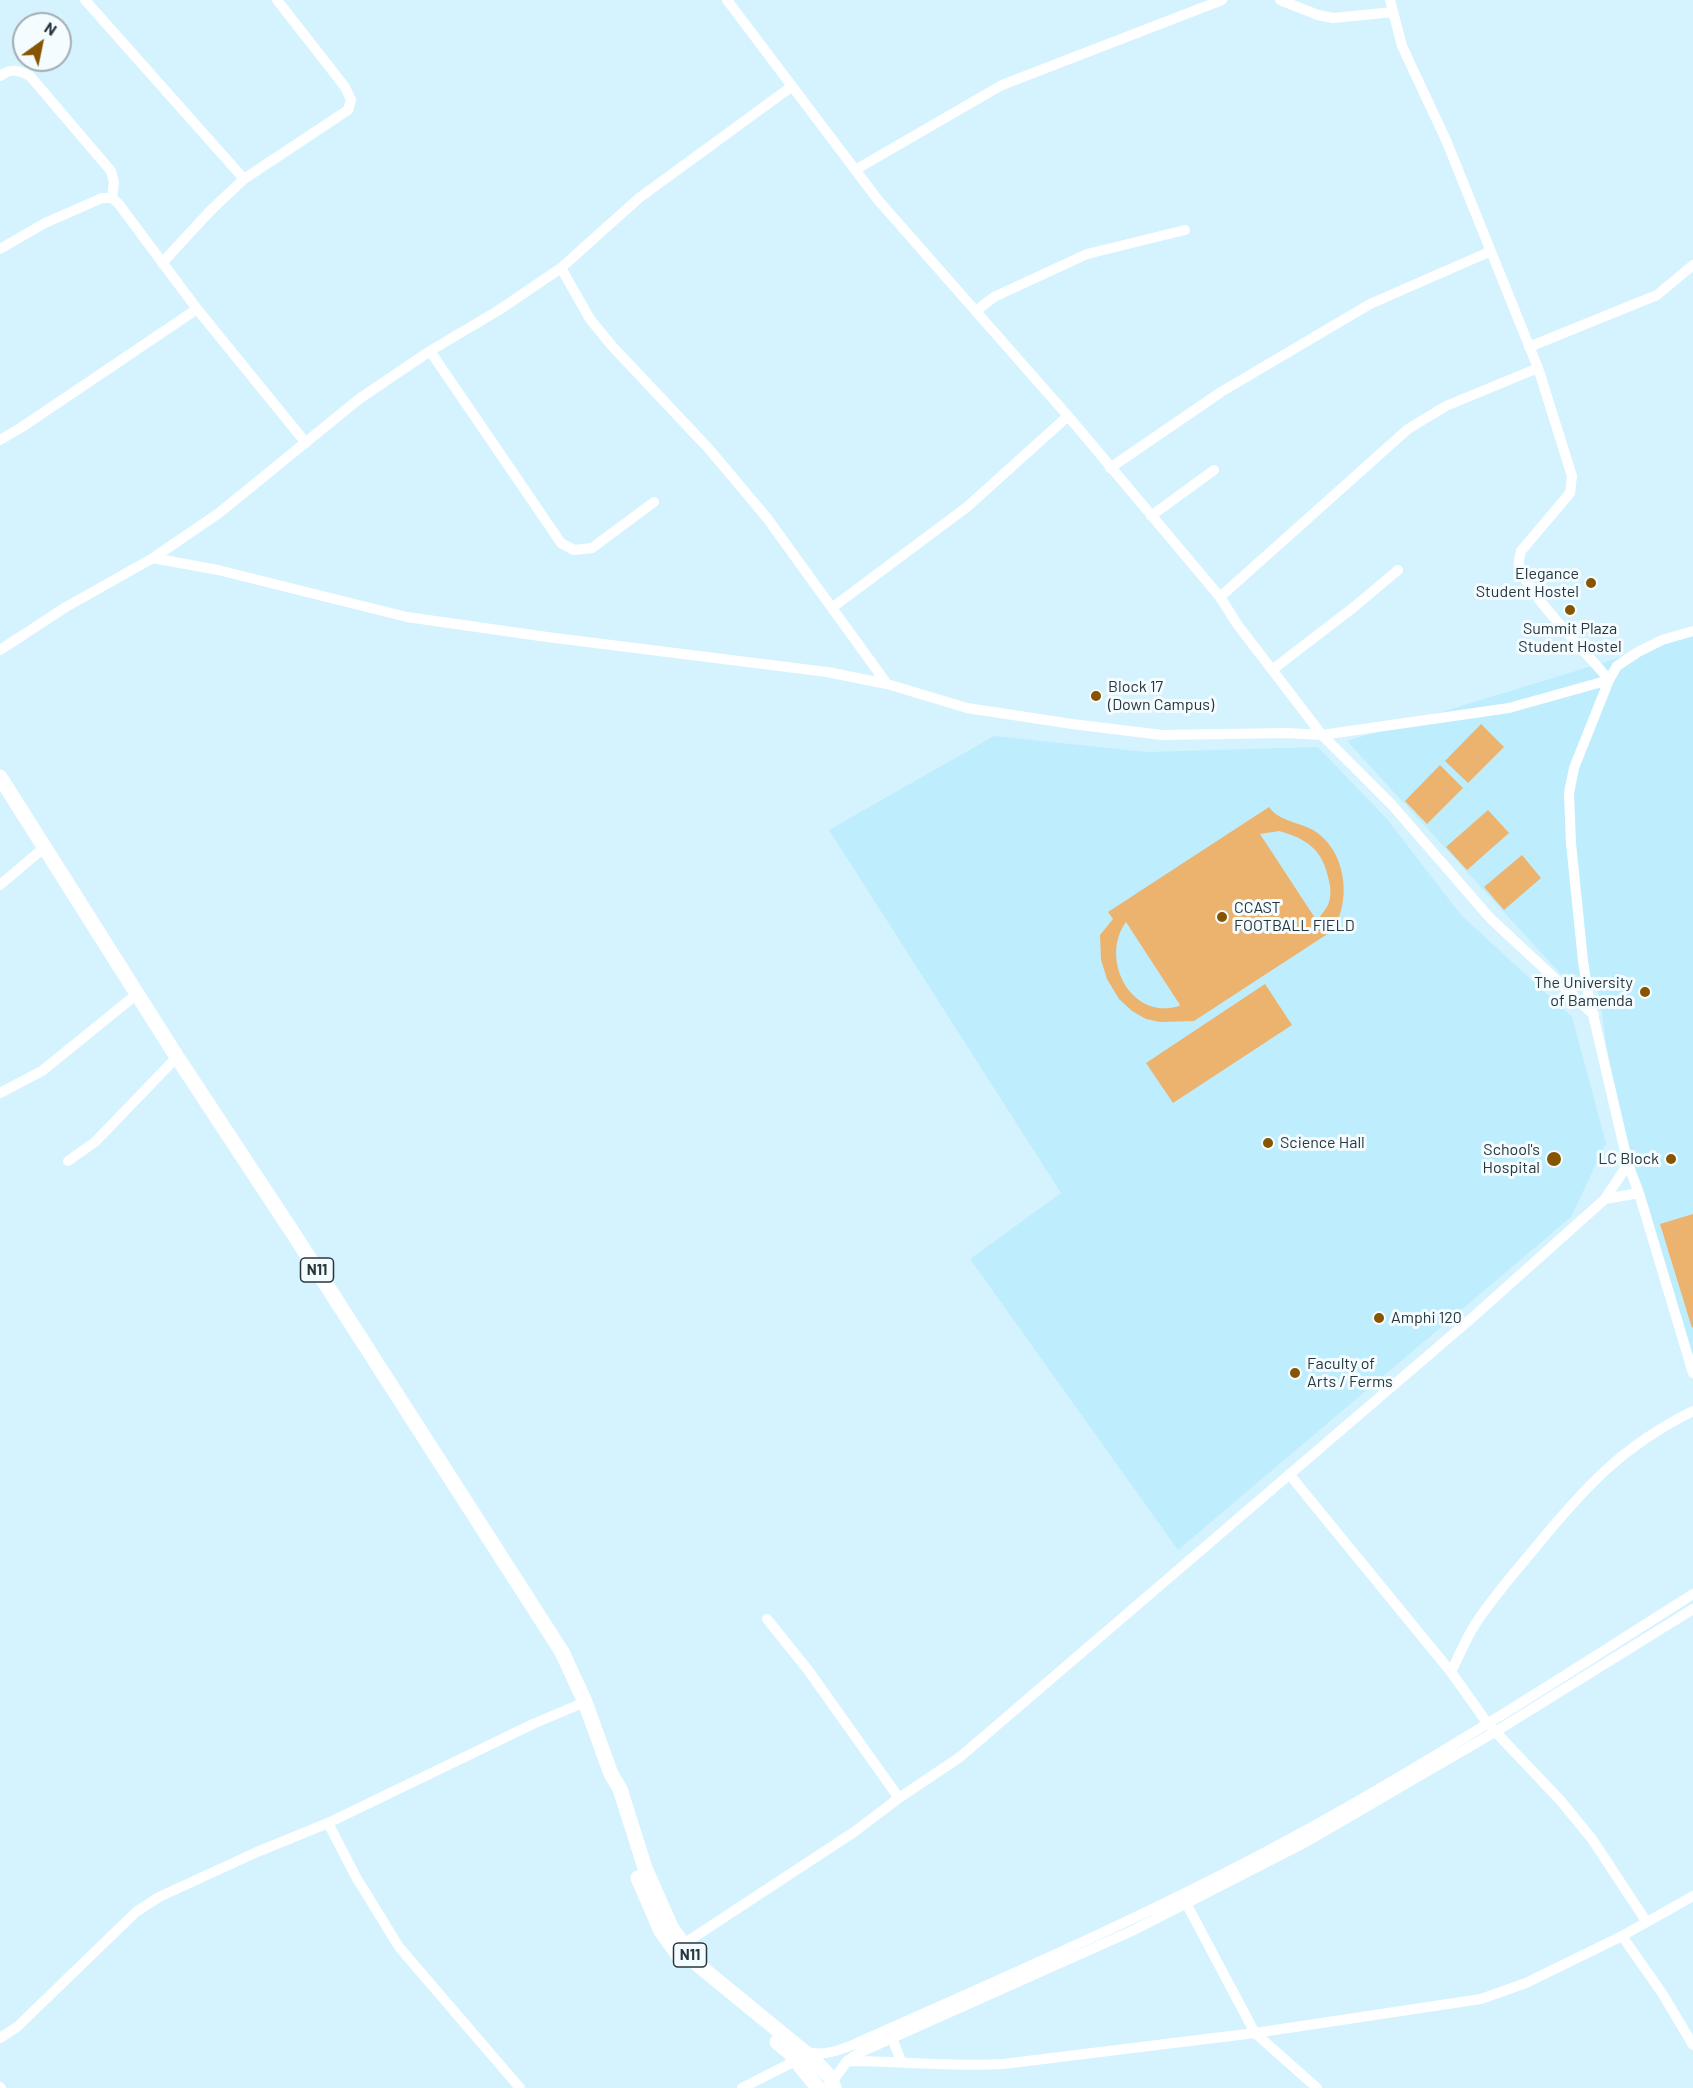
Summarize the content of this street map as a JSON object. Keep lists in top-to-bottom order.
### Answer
{
  "streets": {
    "highway": ["N11"]
  },
  "places": [
    "Elegance Student Hostel",
    "Summit Plaza Student Hostel",
    "Block 17 (Down Campus)",
    "CCAST FOOTBALL FIELD",
    "The University of Bamenda",
    "Science Hall",
    "School's Hospital",
    "LC Block",
    "Amphi 120",
    "Faculty of Arts / Ferms"
  ],
  "north": "top right"
}
